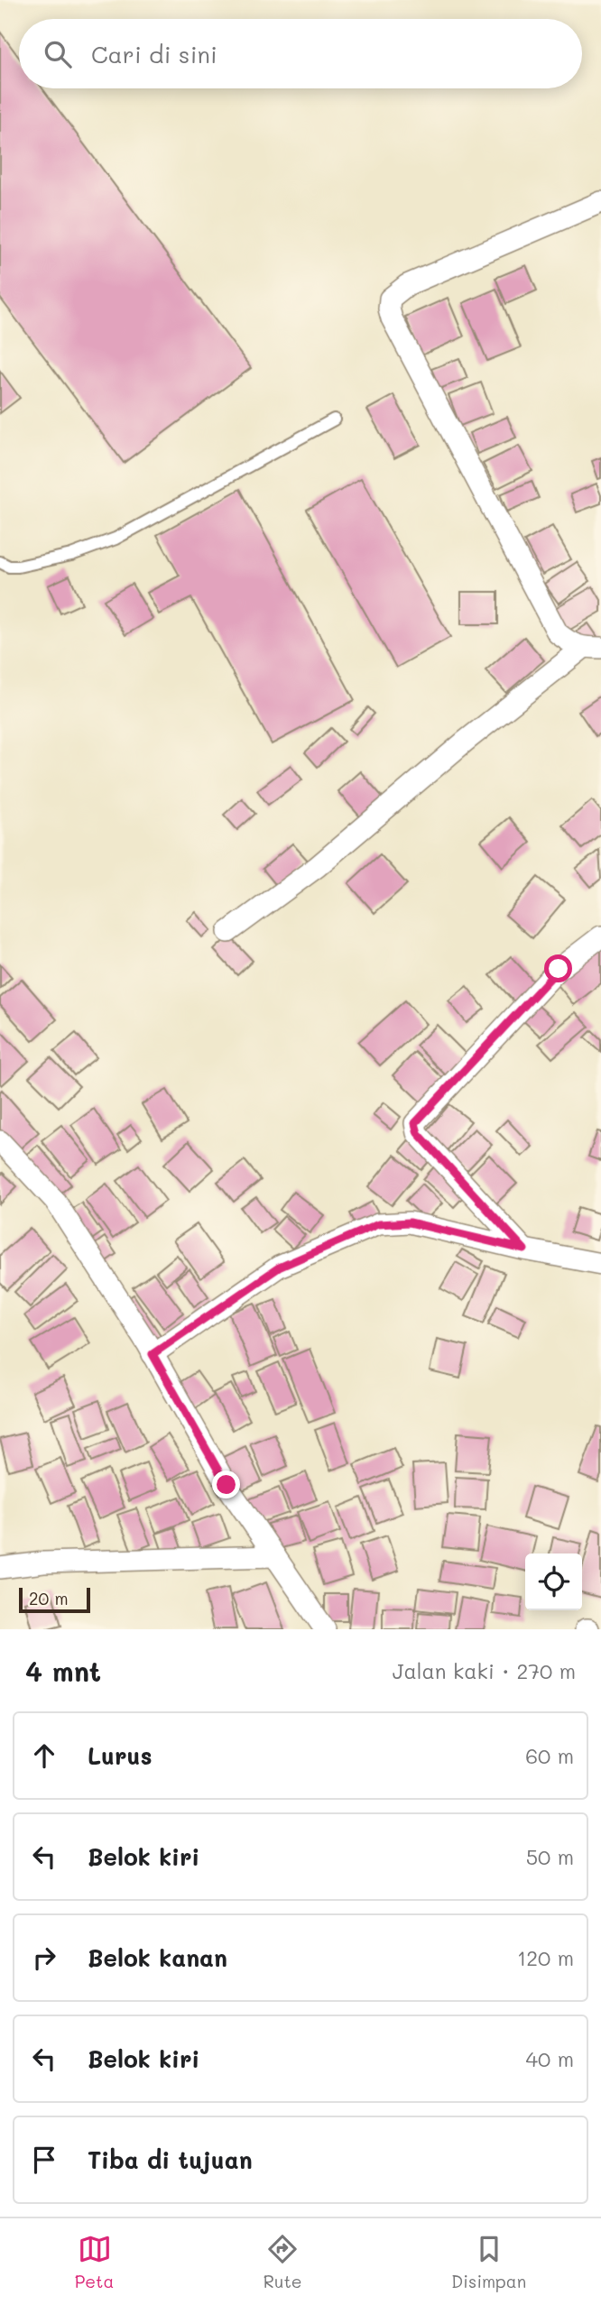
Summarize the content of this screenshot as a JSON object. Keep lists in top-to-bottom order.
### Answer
{
  "scale_bar": "20 m",
  "page": {
    "search": "Cari di sini",
    "scale": "20 m",
    "heading": ["4 mnt", "Jalan kaki · 270 m"],
    "list": [
      ["Lurus", "60 m"],
      ["Belok kiri", "50 m"],
      ["Belok kanan", "120 m"],
      ["Belok kiri", "40 m"],
      "Tiba di tujuan"
    ],
    "nav": ["Peta", "Rute", "Disimpan"]
  }
}
